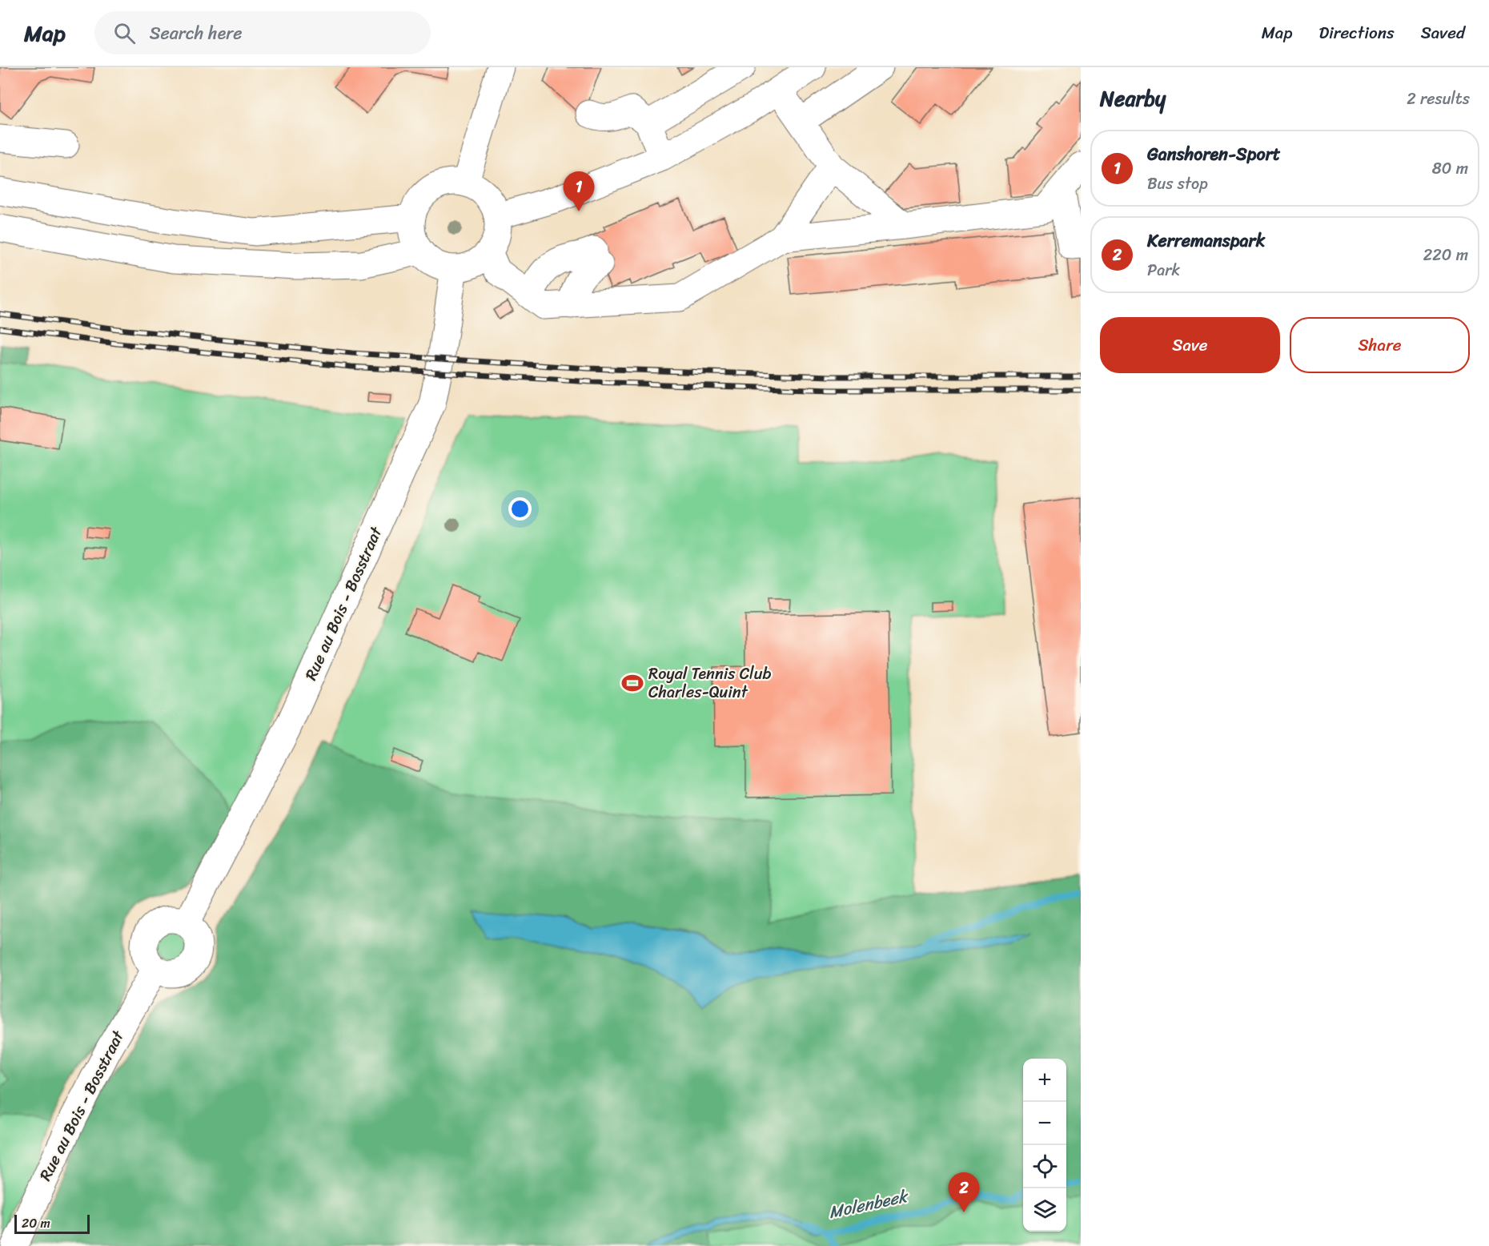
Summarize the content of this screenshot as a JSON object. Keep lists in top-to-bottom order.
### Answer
{
  "streets": {
    "street": ["Rue au Bois - Bosstraat"]
  },
  "water": ["Molenbeek"],
  "places": {
    "sports": ["Royal Tennis Club Charles-Quint"]
  },
  "scale_bar": "20 m",
  "page": {
    "header": "Map",
    "search": "Search here",
    "nav": ["Map", "Directions", "Saved"],
    "heading": ["Nearby", "2 results"],
    "list": [
      {
        "mark": "1",
        "name": "Ganshoren-Sport",
        "note": "Bus stop",
        "value": "80 m"
      },
      {
        "mark": "2",
        "name": "Kerremanspark",
        "note": "Park",
        "value": "220 m"
      }
    ],
    "pins": ["1", "2"],
    "buttons": ["Save", "Share"],
    "map_buttons": ["+", "−"],
    "scale": "20 m"
  }
}
